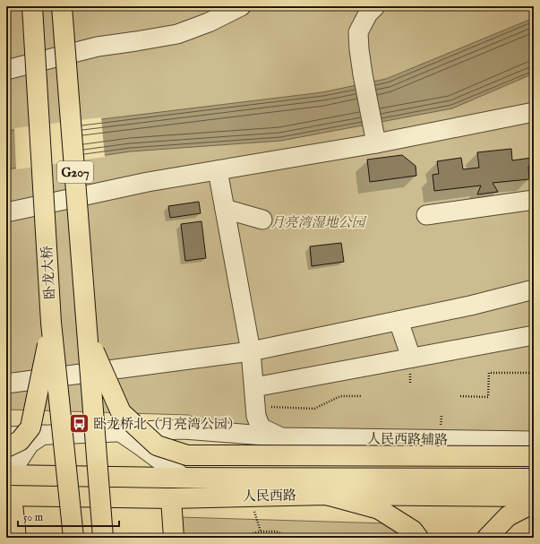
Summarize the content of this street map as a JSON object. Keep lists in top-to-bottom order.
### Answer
{
  "streets": {
    "main road": ["G207", "卧龙大桥", "人民西路"],
    "street": ["人民西路辅路"]
  },
  "parks": ["月亮湾湿地公园"],
  "places": {
    "bus stop": ["卧龙桥北（月亮湾公园）"]
  },
  "scale_bar": "50 m"
}
